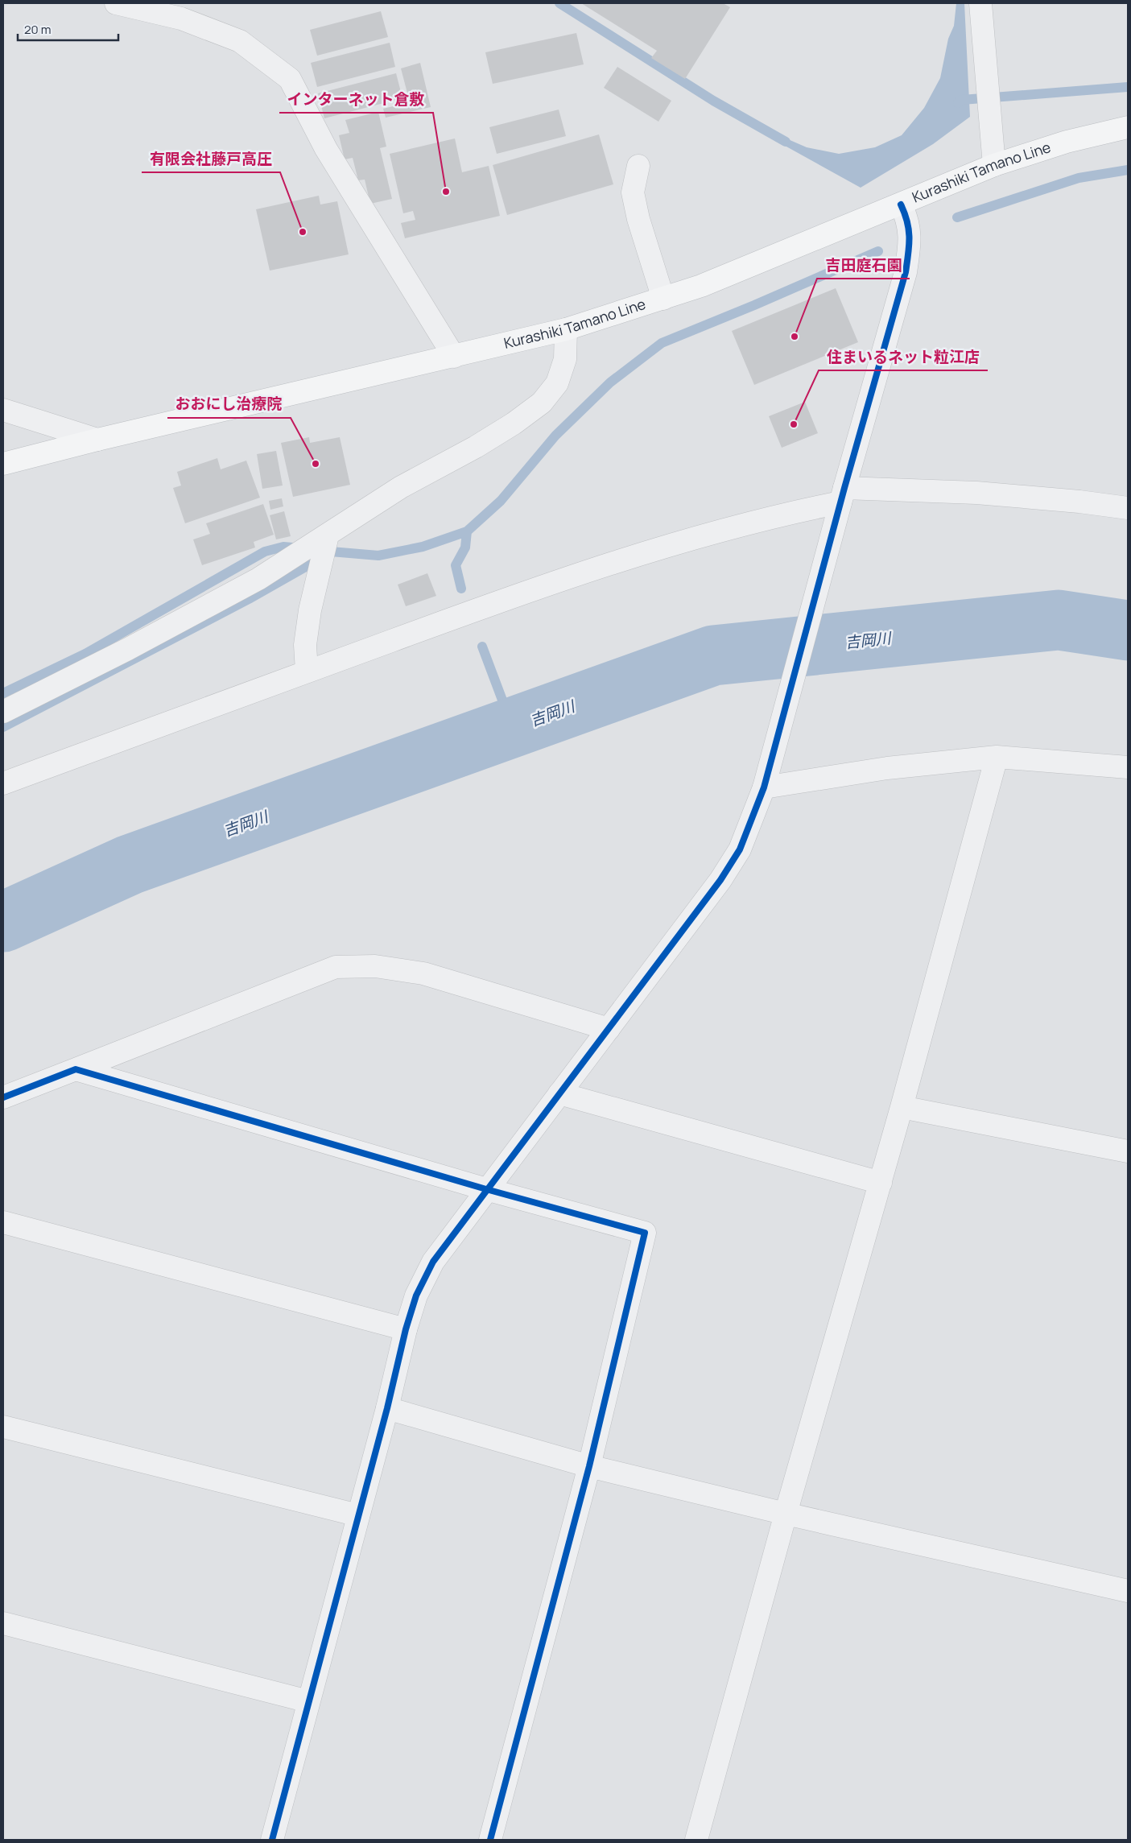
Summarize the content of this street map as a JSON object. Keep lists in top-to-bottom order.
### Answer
{
  "streets": {
    "main road": ["Kurashiki Tamano Line"]
  },
  "water": ["吉岡川"],
  "places": [
    "インターネット倉敷",
    "有限会社藤戸高圧",
    "吉田庭石園",
    "住まいるネット粒江店",
    "おおにし治療院"
  ],
  "scale_bar": "20 m"
}
